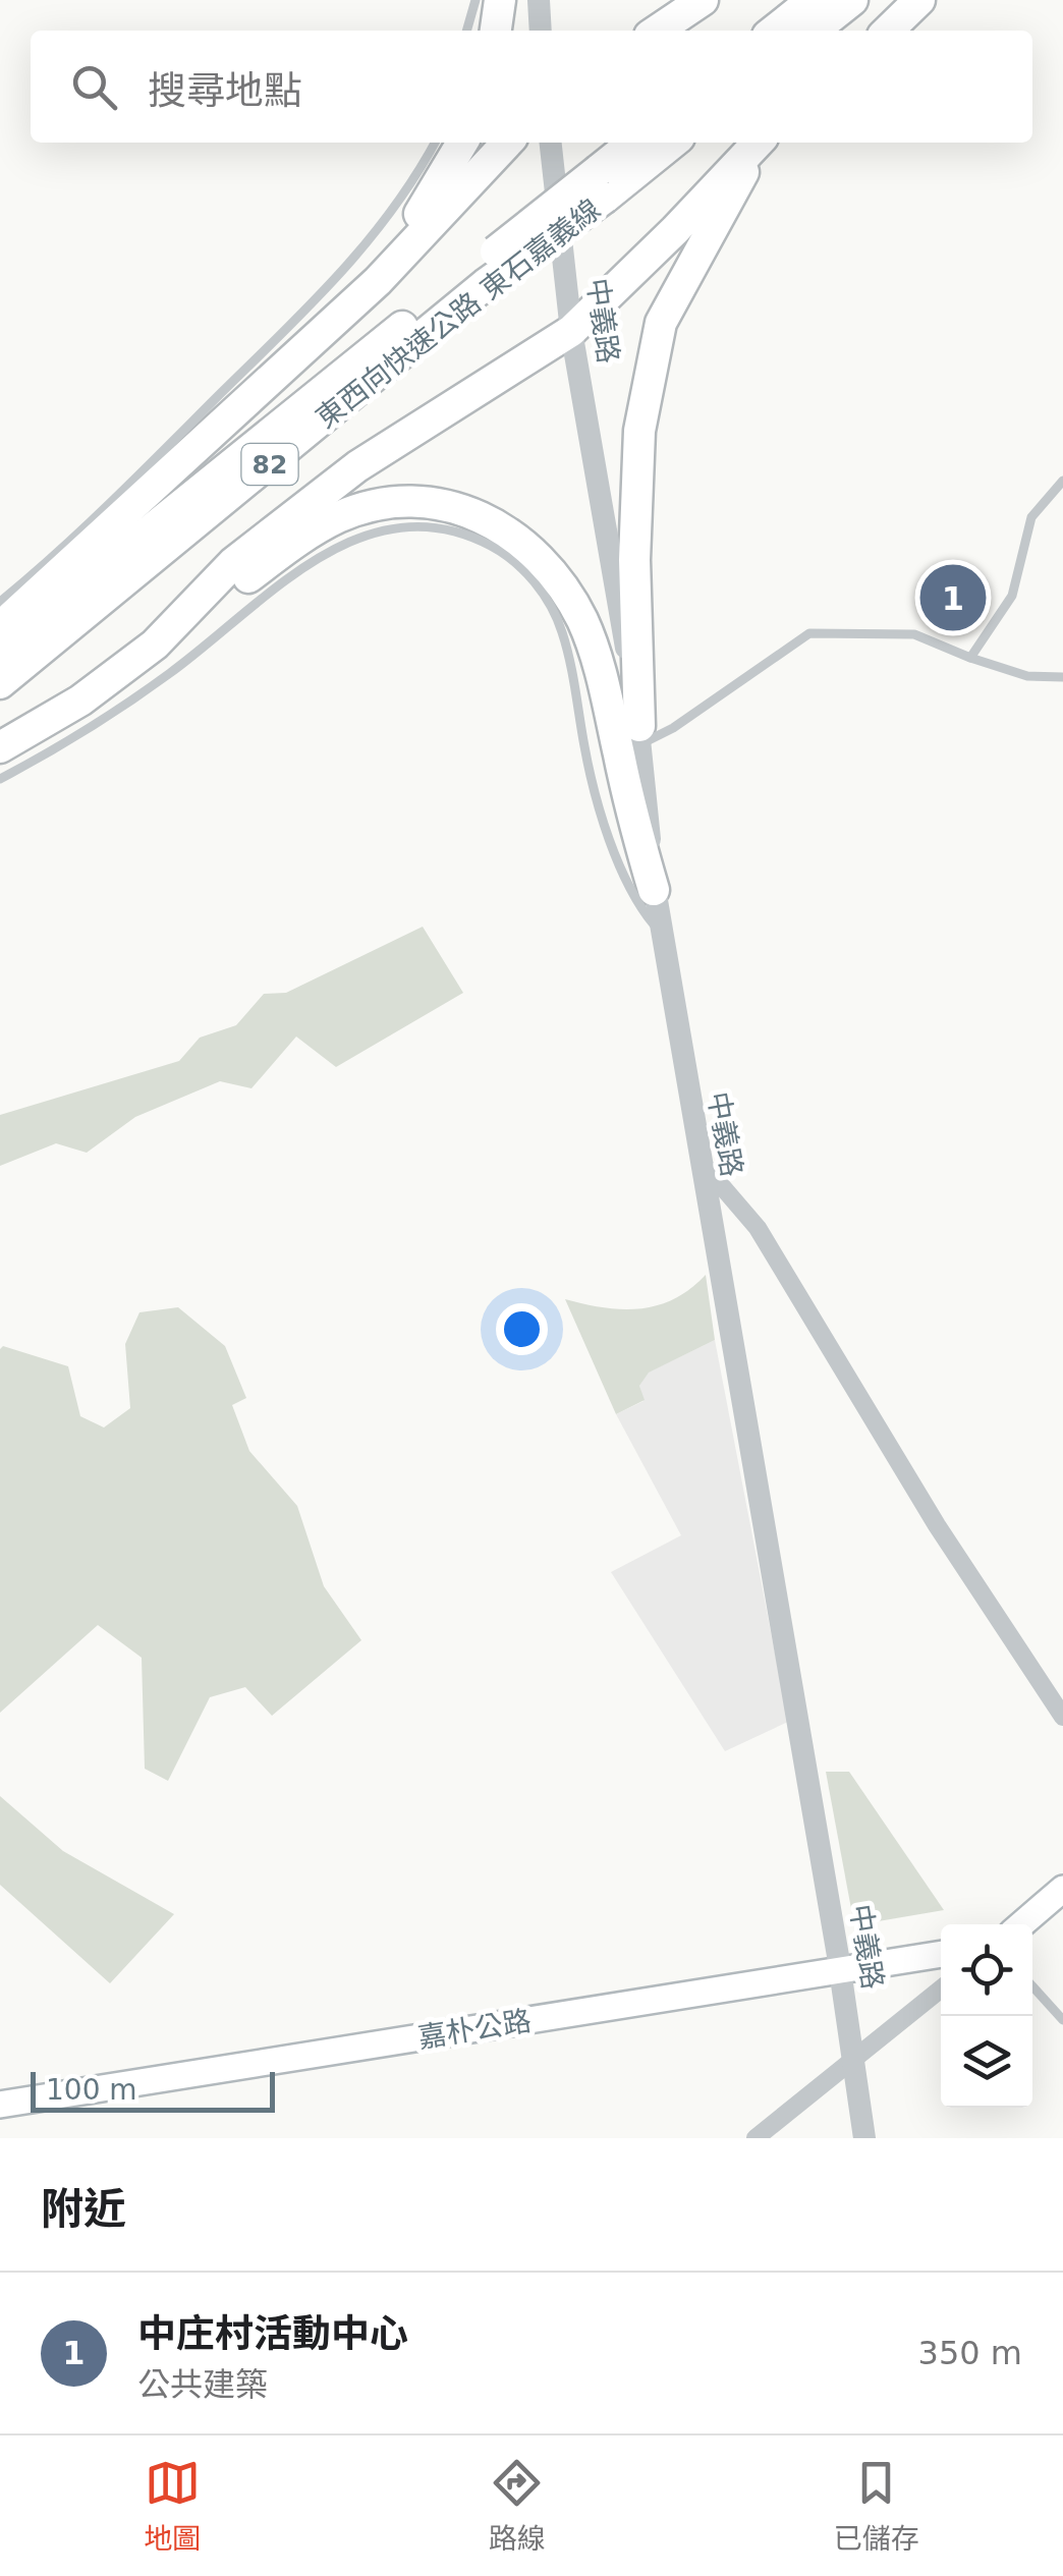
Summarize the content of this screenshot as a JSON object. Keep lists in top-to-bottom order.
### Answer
{
  "streets": {
    "highway": ["東西向快速公路 東石嘉義線", "82"],
    "main road": ["嘉朴公路"],
    "street": ["中義路"]
  },
  "crossings": [
    ["中義路", "嘉朴公路"]
  ],
  "scale_bar": "100 m",
  "page": {
    "search": "搜尋地點",
    "pins": "1",
    "scale": "100 m",
    "heading": "附近",
    "list": [
      {
        "mark": "1",
        "name": "中庄村活動中心",
        "note": "公共建築",
        "value": "350 m"
      }
    ],
    "nav": ["地圖", "路線", "已儲存"]
  }
}
